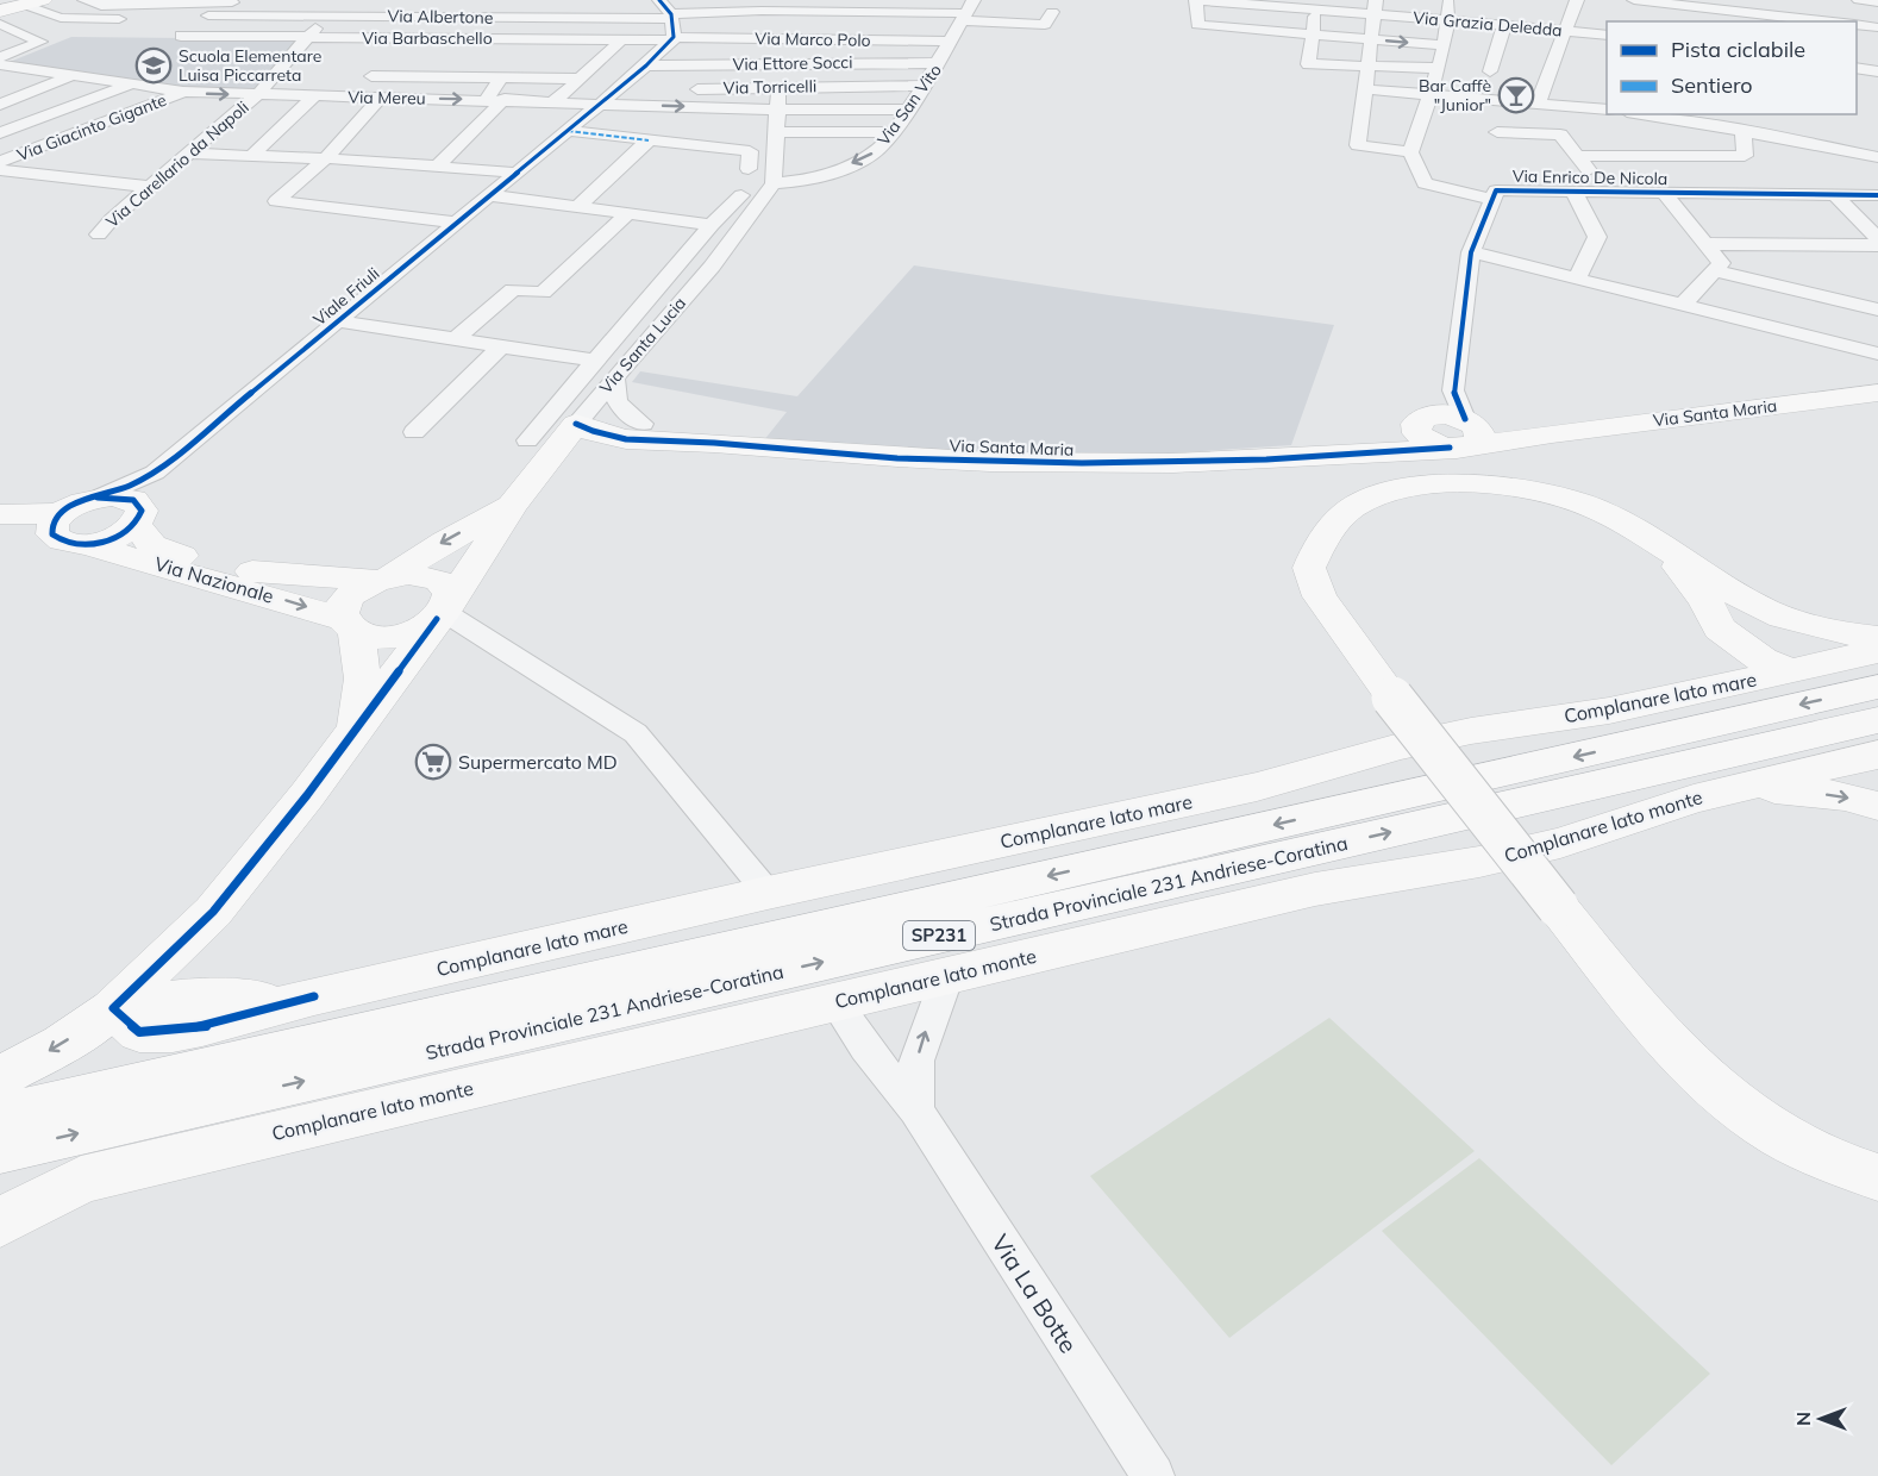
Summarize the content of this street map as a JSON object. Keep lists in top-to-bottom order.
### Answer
{
  "streets": {
    "main road": [
      "Via Santa Lucia",
      "Via Santa Maria",
      "Via Nazionale",
      "Complanare lato mare",
      "Complanare lato monte",
      "Strada Provinciale 231 Andriese-Coratina",
      "SP231"
    ],
    "street": [
      "Via Albertone",
      "Via Grazia Deledda",
      "Via Barbaschello",
      "Via Marco Polo",
      "Via Ettore Socci",
      "Via Torricelli",
      "Via Mereu",
      "Via San Vito",
      "Via Giacinto Gigante",
      "Via Carellario da Napoli",
      "Via Enrico De Nicola",
      "Viale Friuli",
      "Via La Botte"
    ]
  },
  "crossings": [
    ["Via Albertone", "Via Barbaschello"],
    ["Via Albertone", "Via San Vito"],
    ["Via Albertone", "Via Carellario da Napoli"],
    ["Via Barbaschello", "Via Marco Polo"],
    ["Via Barbaschello", "Via Carellario da Napoli"],
    ["Via Barbaschello", "Viale Friuli"],
    ["Via Marco Polo", "Via San Vito"],
    ["Via Marco Polo", "Viale Friuli"],
    ["Via Ettore Socci", "Via San Vito"],
    ["Via Ettore Socci", "Viale Friuli"],
    ["Via Torricelli", "Via San Vito"],
    ["Via Mereu", "Via San Vito"],
    ["Via Mereu", "Via Giacinto Gigante"],
    ["Via Mereu", "Via Carellario da Napoli"],
    ["Via Mereu", "Viale Friuli"],
    ["Via San Vito", "Via Santa Lucia"],
    ["Via Enrico De Nicola", "Via Santa Maria"],
    ["Viale Friuli", "Via Nazionale"],
    ["Via Santa Lucia", "Via Santa Maria"],
    ["Via Santa Lucia", "Via Nazionale"],
    ["Via Santa Lucia", "Complanare lato mare"],
    ["Complanare lato monte", "Via La Botte"]
  ],
  "places": {
    "school or university": ["Scuola Elementare Luisa Piccarreta"],
    "bar": ["Bar Caffè \"Junior\""],
    "supermarket": ["Supermercato MD"]
  },
  "legend": ["Pista ciclabile", "Sentiero"],
  "north": "left"
}
